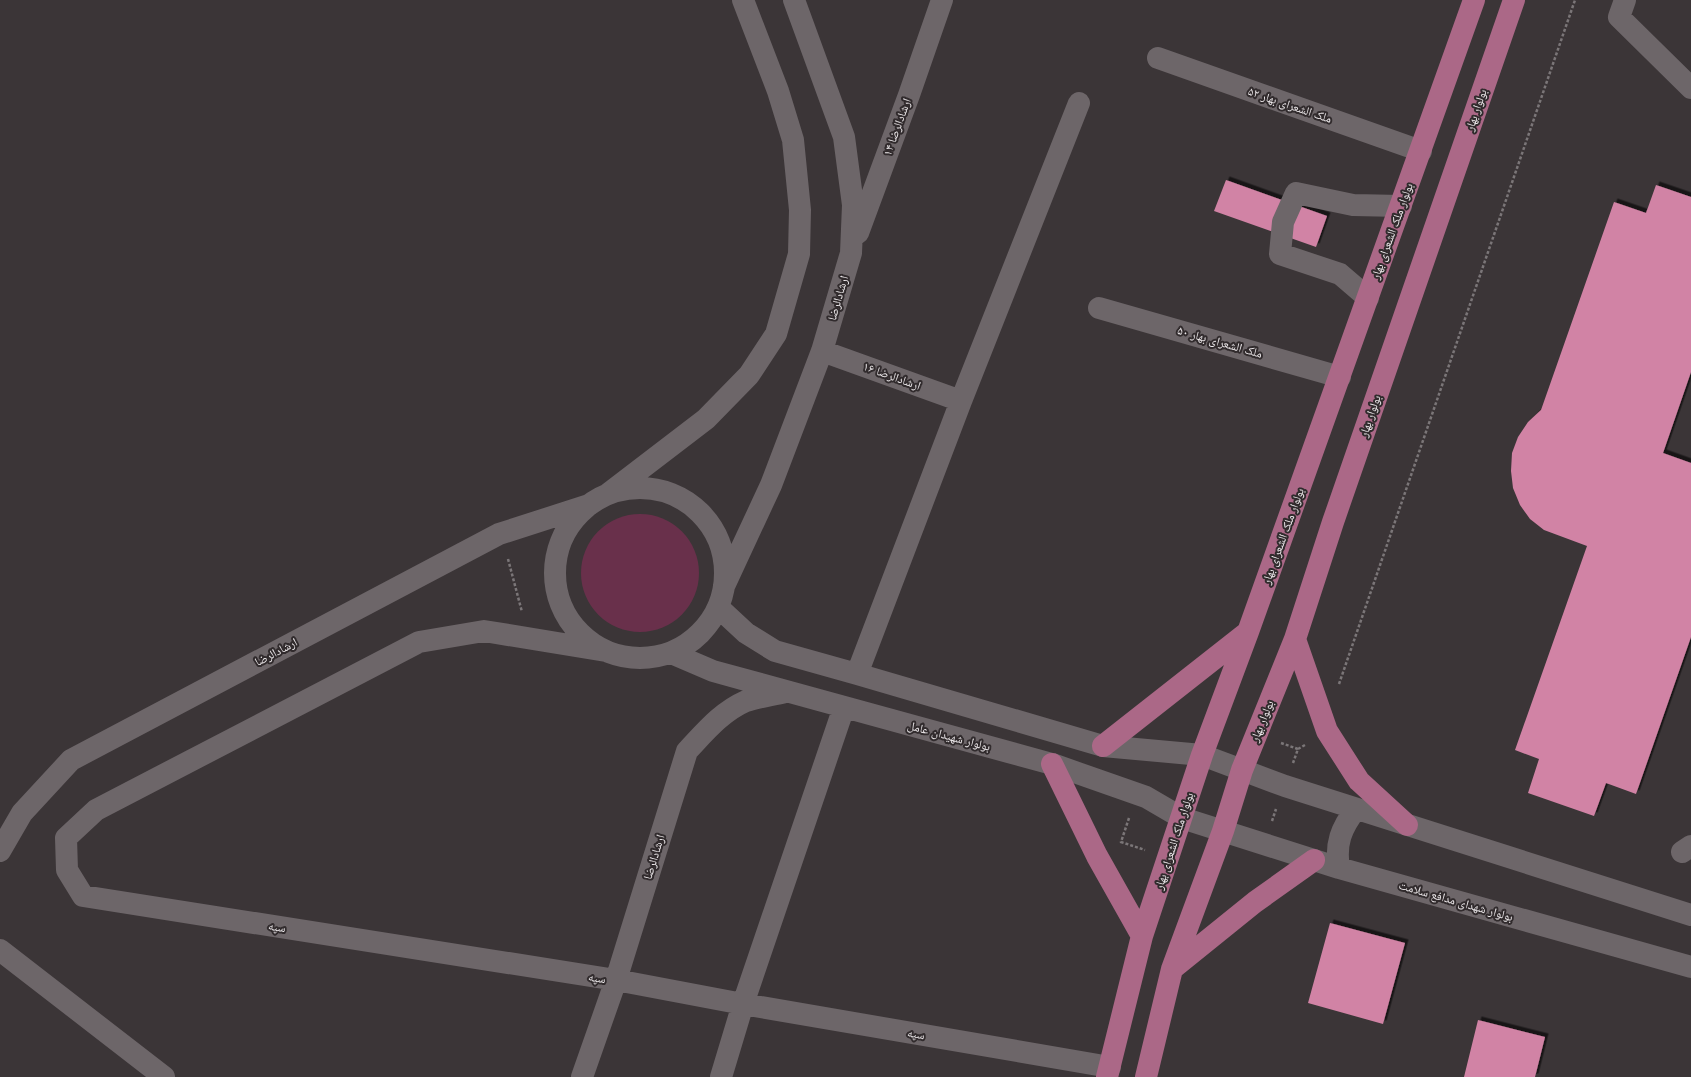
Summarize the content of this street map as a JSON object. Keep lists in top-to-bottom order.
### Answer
{
  "streets": {
    "main road": ["بولوار بهار", "بولوار ملک الشعرای بهار"],
    "street": [
      "ملک الشعرای بهار ۵۲",
      "ارشادالرضا ۱۴",
      "ارشادالرضا",
      "ملک الشعرای بهار ۵۰",
      "ارشادالرضا ۱۶",
      "بولوار شهیدان عامل",
      "بولوار شهدای مدافع سلامت",
      "سپه"
    ]
  },
  "crossings": [
    ["ملک الشعرای بهار ۵۲", "بولوار ملک الشعرای بهار"],
    ["بولوار بهار", "بولوار شهیدان عامل"],
    ["بولوار بهار", "بولوار شهدای مدافع سلامت"],
    ["ارشادالرضا ۱۴", "ارشادالرضا"],
    ["بولوار ملک الشعرای بهار", "ملک الشعرای بهار ۵۰"],
    ["بولوار ملک الشعرای بهار", "بولوار شهیدان عامل"],
    ["بولوار ملک الشعرای بهار", "سپه"],
    ["ارشادالرضا", "ارشادالرضا ۱۶"],
    ["ارشادالرضا", "بولوار شهیدان عامل"],
    ["ارشادالرضا", "سپه"],
    ["بولوار شهیدان عامل", "بولوار شهدای مدافع سلامت"]
  ]
}
